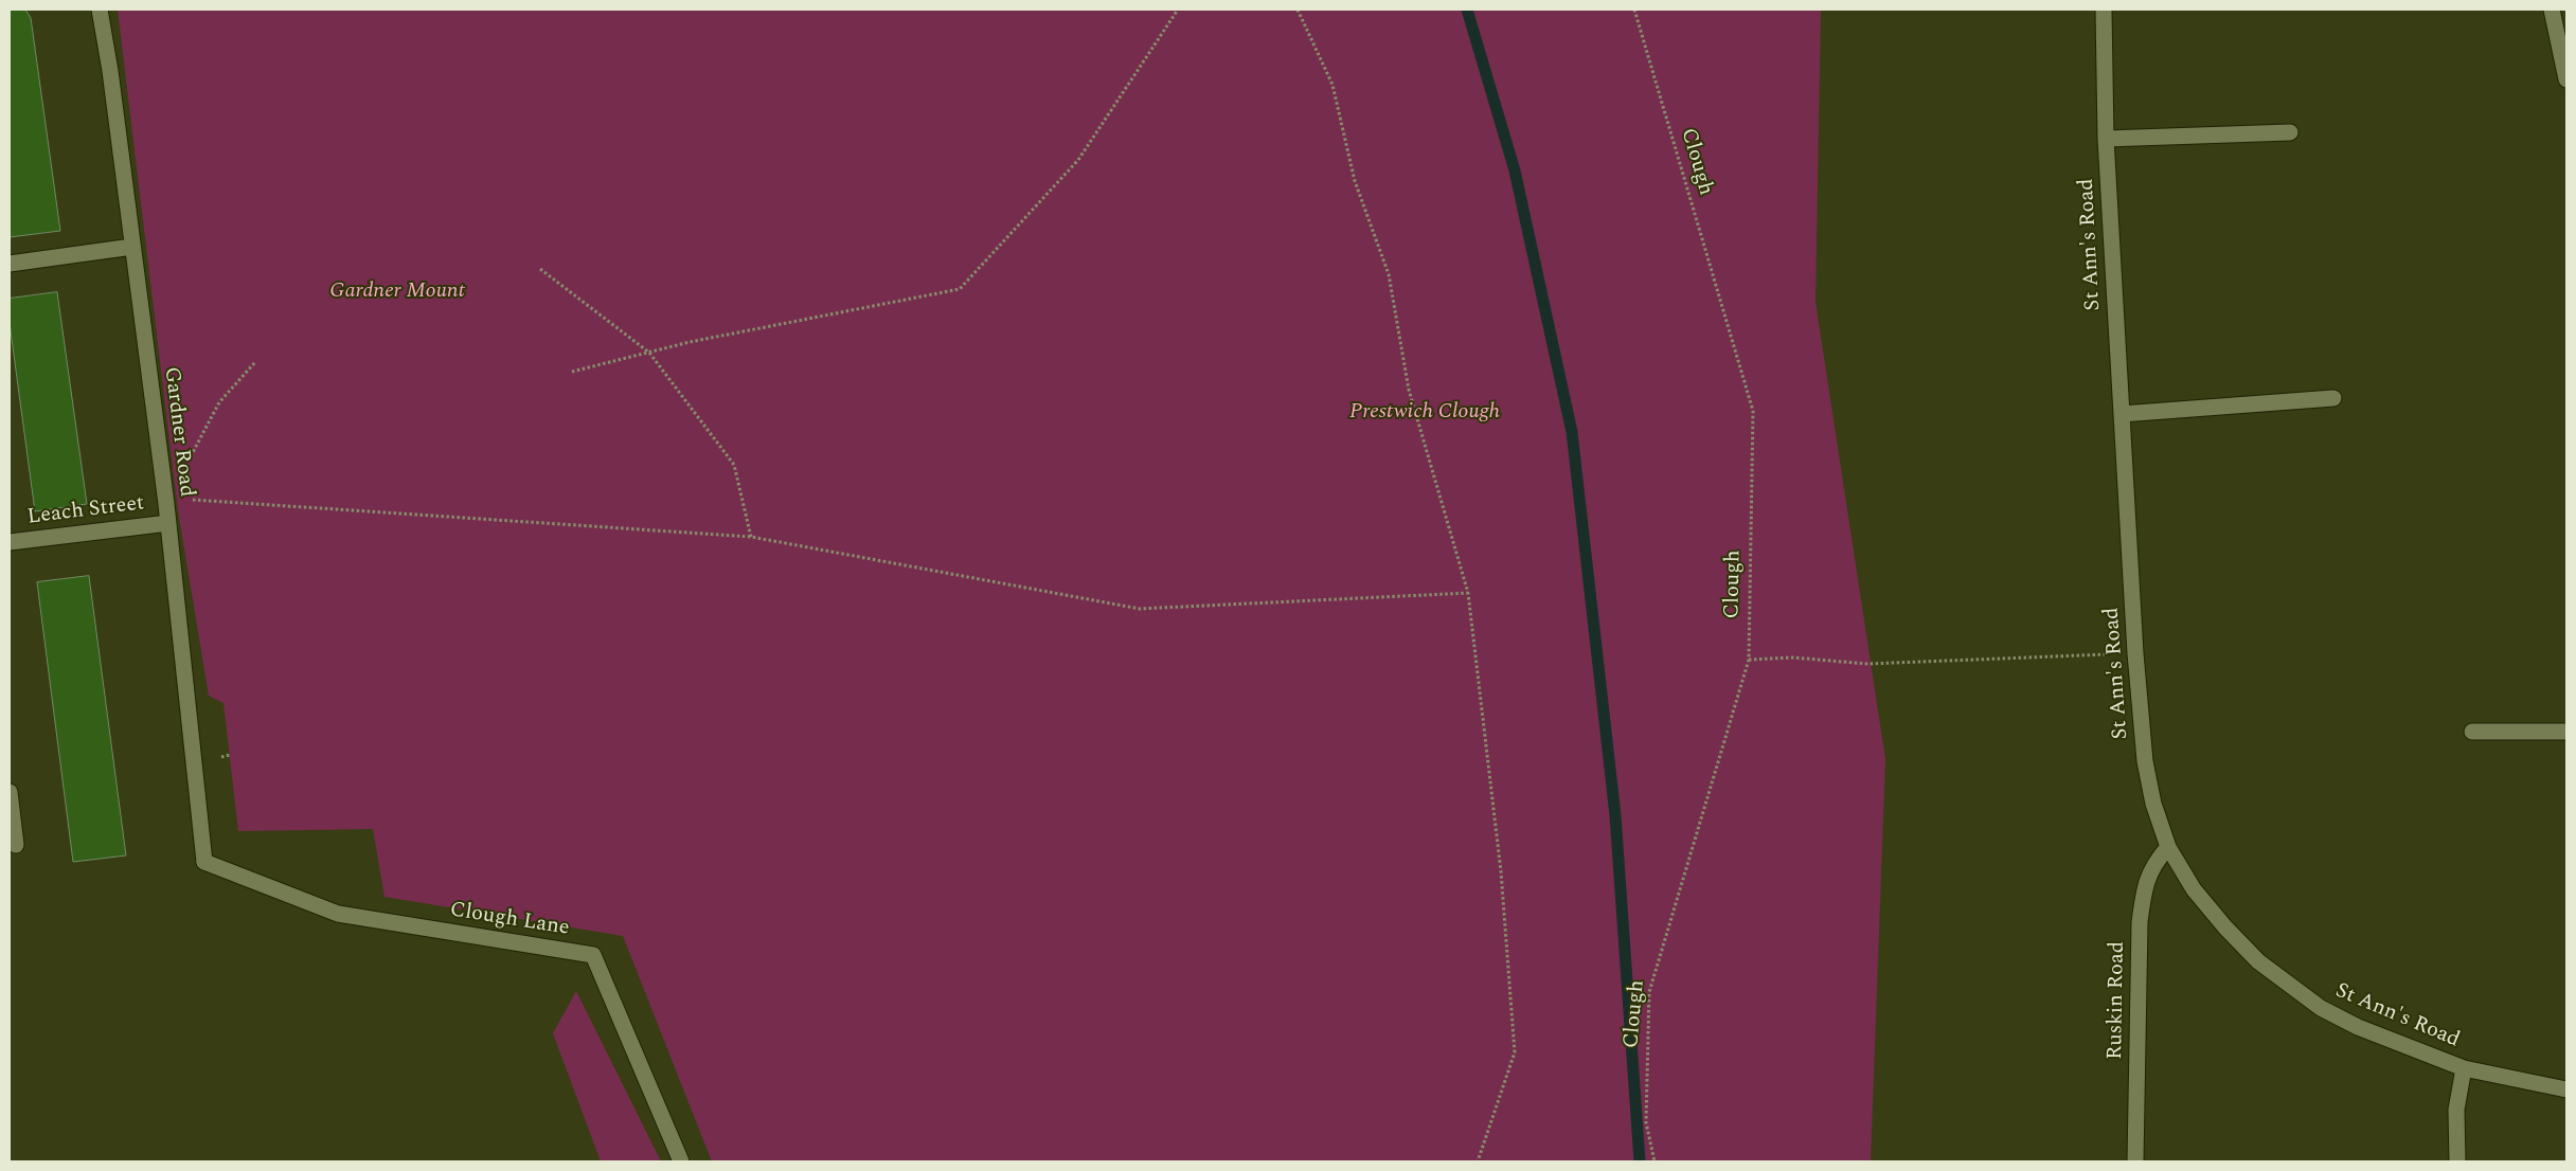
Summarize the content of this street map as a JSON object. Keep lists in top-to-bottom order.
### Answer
{
  "streets": {
    "street": [
      "St Ann's Road",
      "Gardner Road",
      "Leach Street",
      "Clough Lane",
      "Ruskin Road"
    ],
    "path": ["Clough"]
  },
  "crossings": [
    ["St Ann's Road", "Ruskin Road"],
    ["Gardner Road", "Leach Street"],
    ["Gardner Road", "Clough Lane"]
  ],
  "parks": ["Gardner Mount", "Prestwich Clough"]
}
